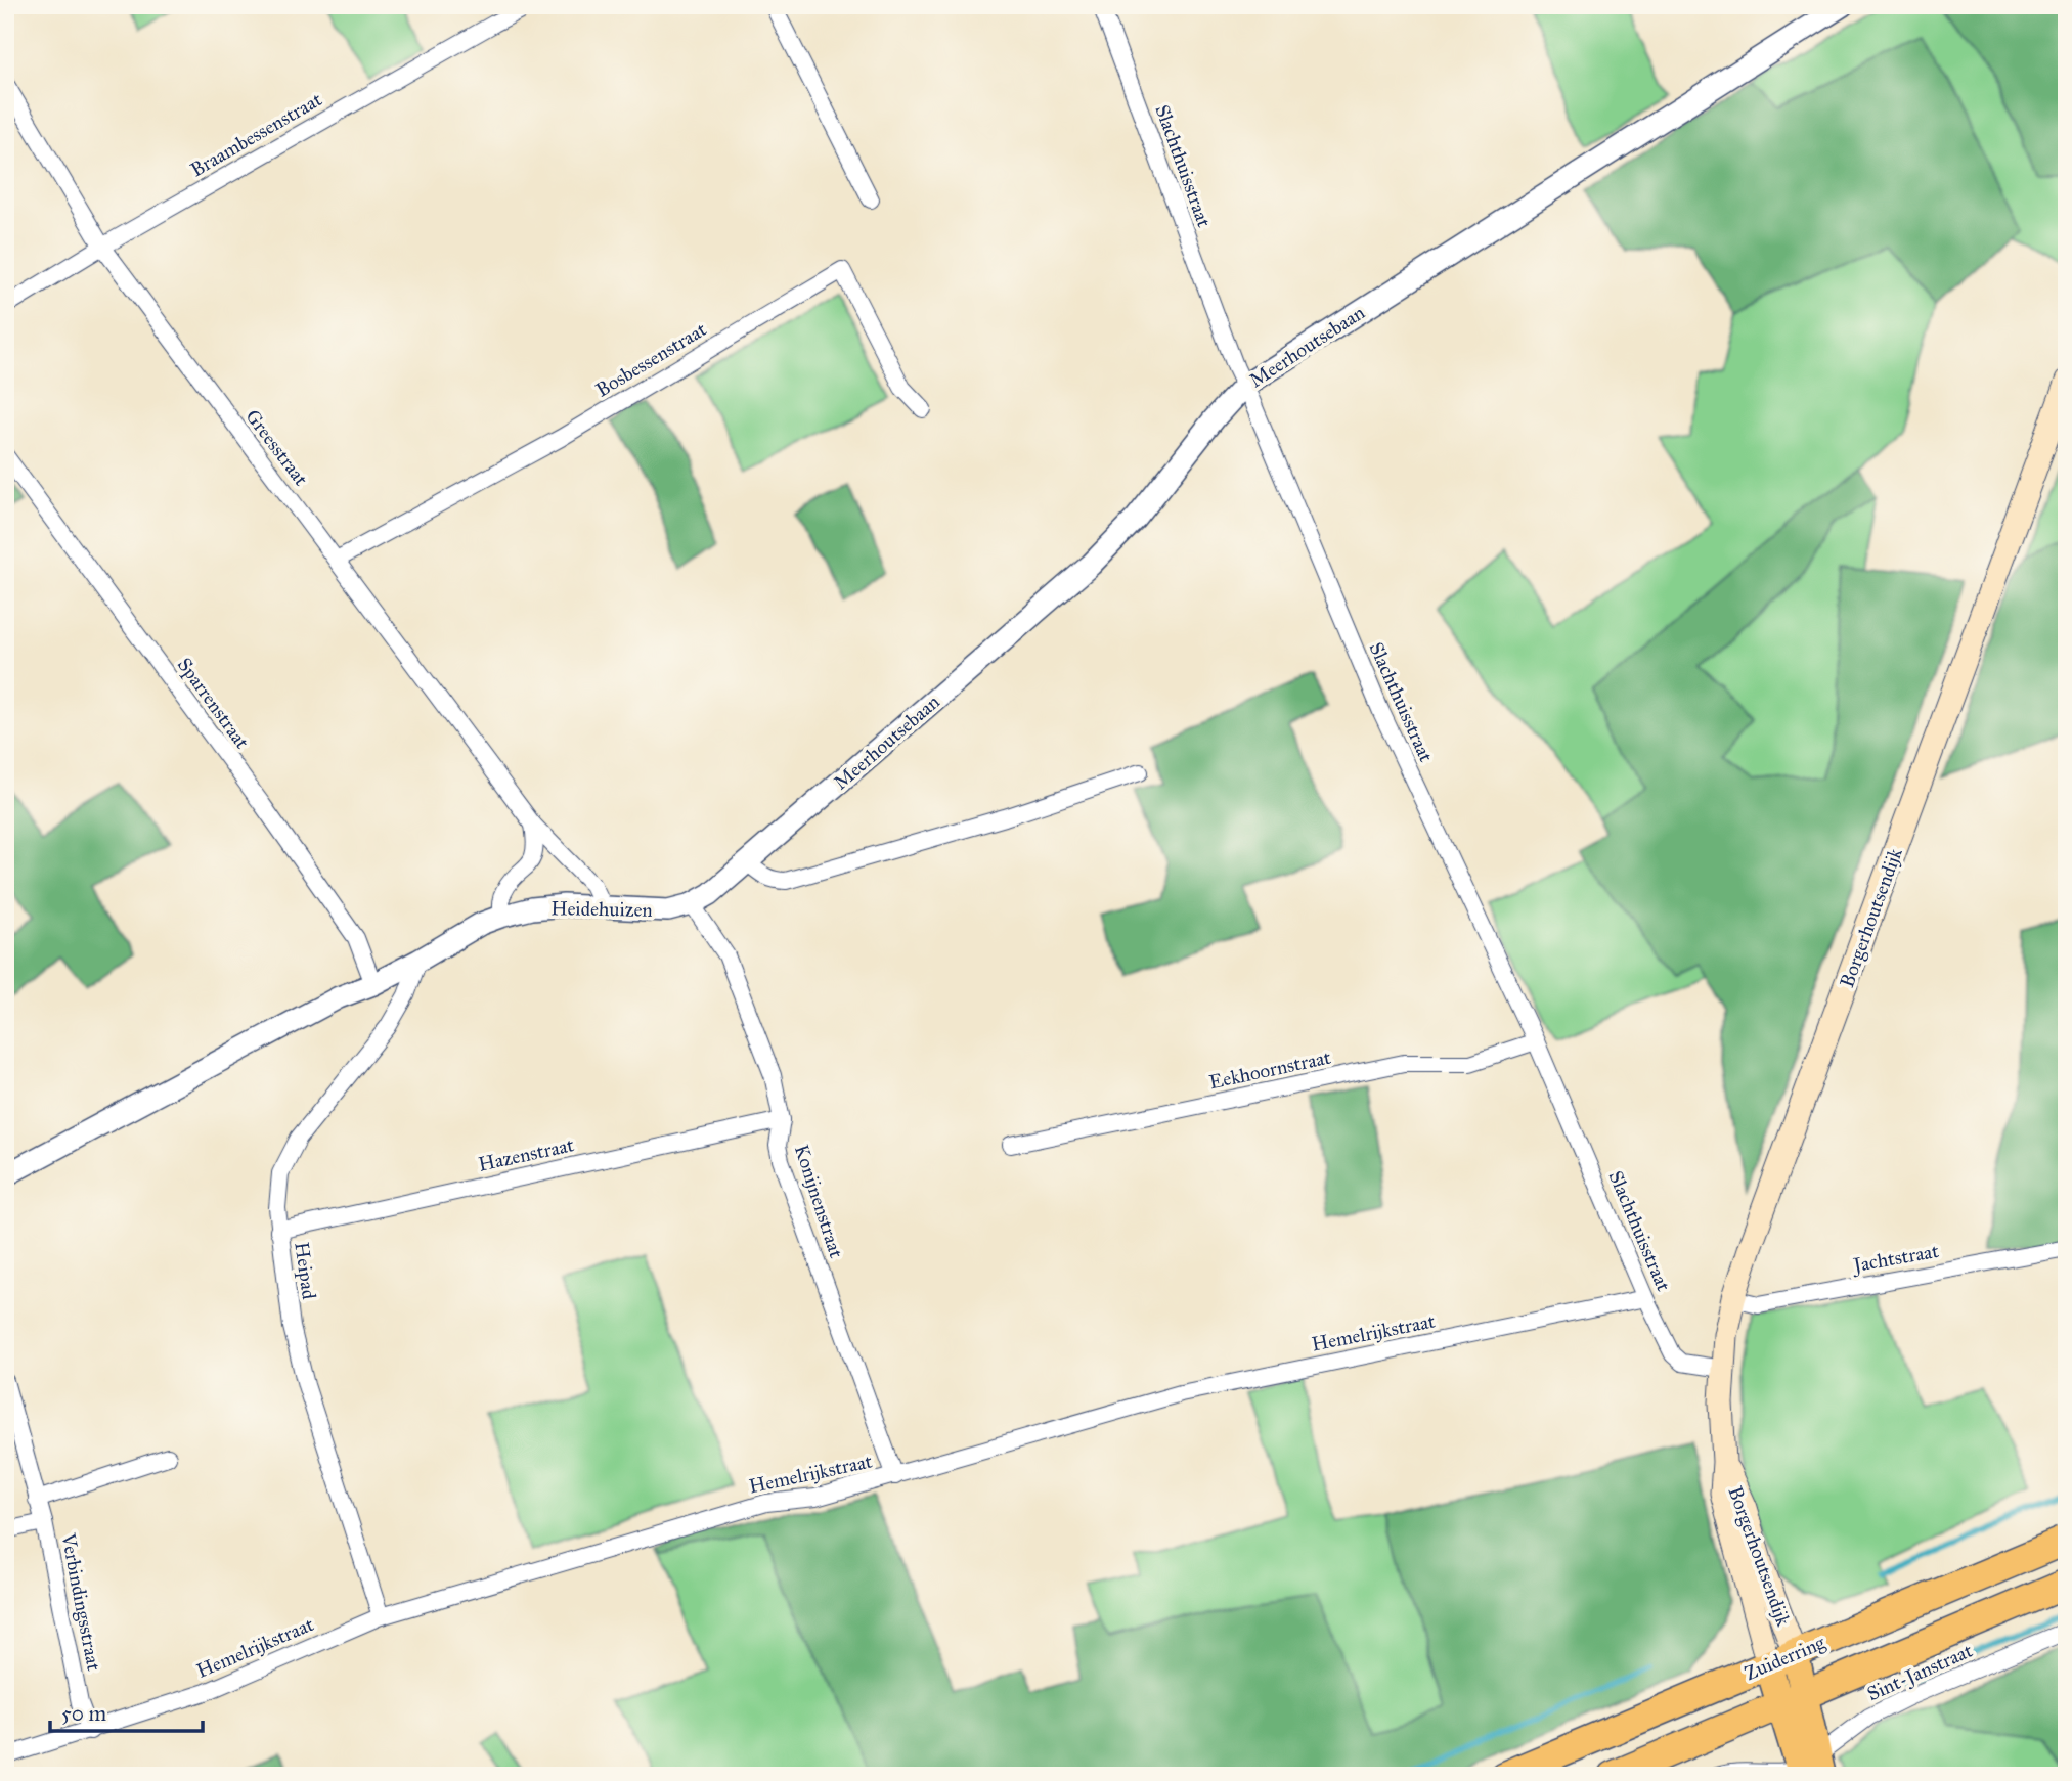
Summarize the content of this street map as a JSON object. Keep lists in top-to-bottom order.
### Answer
{
  "streets": {
    "highway": ["Zuiderring"],
    "main road": ["Borgerhoutsendijk"],
    "street": [
      "Braambessenstraat",
      "Slachthuisstraat",
      "Meerhoutsebaan",
      "Bosbessenstraat",
      "Greesstraat",
      "Sparrenstraat",
      "Heidehuizen",
      "Eekhoornstraat",
      "Hazenstraat",
      "Konijnenstraat",
      "Jachtstraat",
      "Heipad",
      "Hemelrijkstraat",
      "Verbindingsstraat",
      "Sint-Janstraat"
    ]
  },
  "crossings": [
    ["Braambessenstraat", "Greesstraat"],
    ["Slachthuisstraat", "Meerhoutsebaan"],
    ["Slachthuisstraat", "Borgerhoutsendijk"],
    ["Slachthuisstraat", "Eekhoornstraat"],
    ["Slachthuisstraat", "Hemelrijkstraat"],
    ["Meerhoutsebaan", "Heidehuizen"],
    ["Bosbessenstraat", "Greesstraat"],
    ["Greesstraat", "Heidehuizen"],
    ["Sparrenstraat", "Heidehuizen"],
    ["Heidehuizen", "Konijnenstraat"],
    ["Heidehuizen", "Heipad"],
    ["Borgerhoutsendijk", "Jachtstraat"],
    ["Borgerhoutsendijk", "Zuiderring"],
    ["Borgerhoutsendijk", "Sint-Janstraat"],
    ["Hazenstraat", "Konijnenstraat"],
    ["Hazenstraat", "Heipad"],
    ["Konijnenstraat", "Hemelrijkstraat"],
    ["Heipad", "Hemelrijkstraat"],
    ["Hemelrijkstraat", "Verbindingsstraat"]
  ],
  "scale_bar": "50 m"
}
